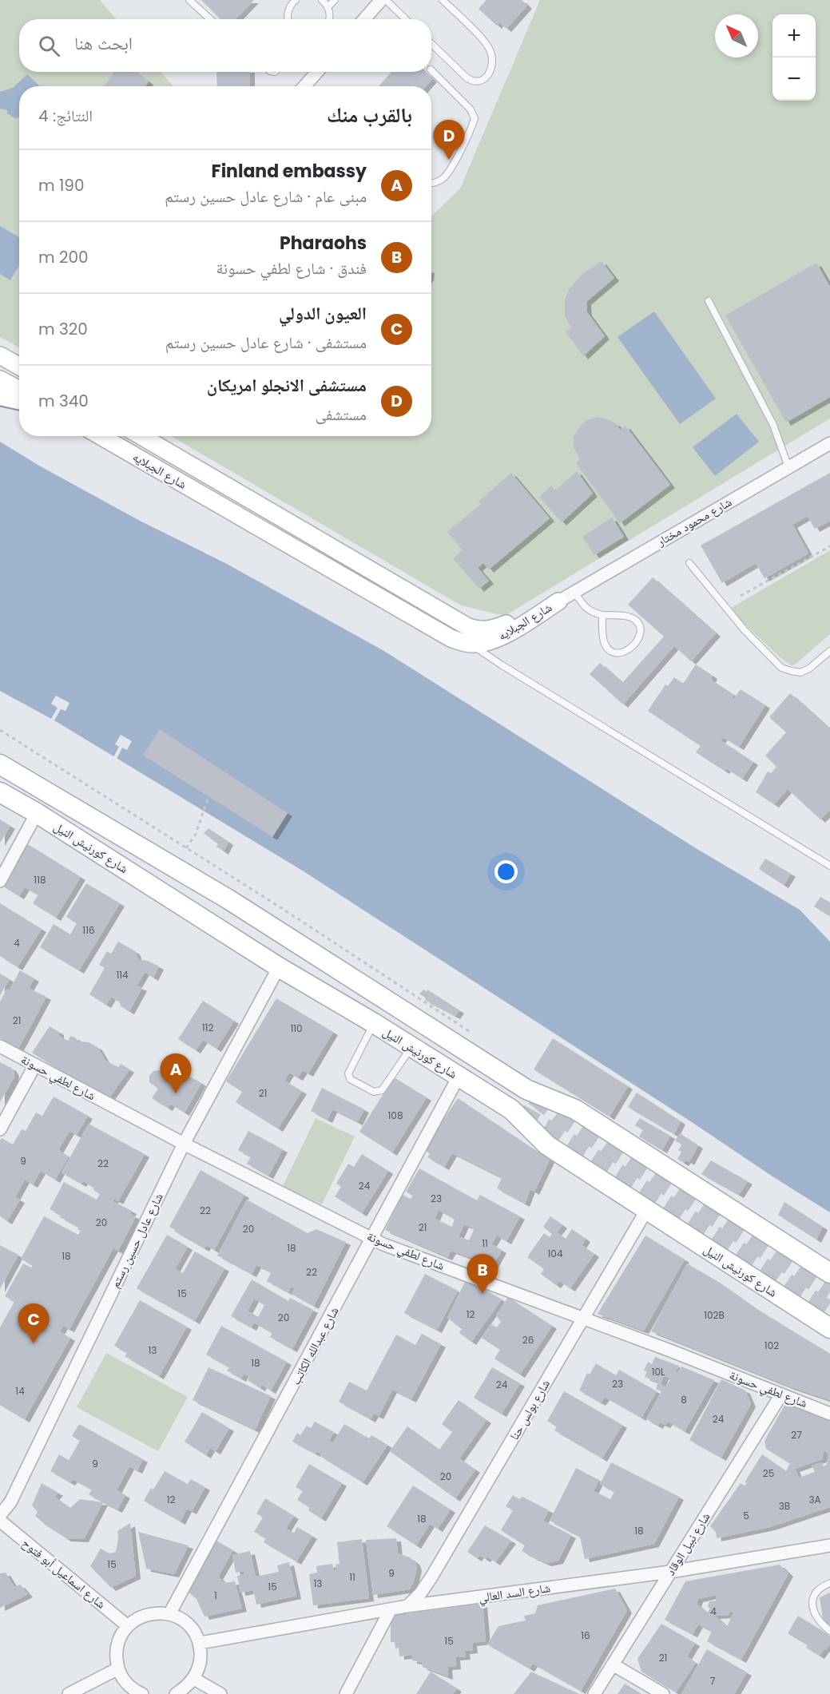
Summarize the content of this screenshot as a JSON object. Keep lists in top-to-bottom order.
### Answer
{
  "streets": {
    "main road": ["شارع كورنيش النيل"],
    "street": [
      "شارع الجبلايه",
      "شارع محمود مختار",
      "شارع لطفي حسونة",
      "شارع عادل حسين رستم",
      "شارع عبدالله الكاتب",
      "شارع بولس حنا",
      "شارع نبيل الوقاد",
      "شارع اسماعيل أبو فتوح",
      "شارع السد العالي"
    ]
  },
  "crossings": [
    ["شارع الجبلايه", "شارع محمود مختار"],
    ["شارع كورنيش النيل", "شارع عادل حسين رستم"],
    ["شارع كورنيش النيل", "شارع عبدالله الكاتب"],
    ["شارع كورنيش النيل", "شارع بولس حنا"],
    ["شارع لطفي حسونة", "شارع عادل حسين رستم"],
    ["شارع لطفي حسونة", "شارع عبدالله الكاتب"],
    ["شارع لطفي حسونة", "شارع بولس حنا"],
    ["شارع لطفي حسونة", "شارع نبيل الوقاد"],
    ["شارع بولس حنا", "شارع السد العالي"],
    ["شارع نبيل الوقاد", "شارع السد العالي"]
  ],
  "house_numbers": [
    "118",
    "116",
    "4",
    "114",
    "21",
    "112",
    "110",
    "21",
    "108",
    "9",
    "22",
    "24",
    "23",
    "22",
    "20",
    "21",
    "20",
    "11",
    "18",
    "104",
    "18",
    "22",
    "15",
    "12",
    "102B",
    "20",
    "26",
    "102",
    "13",
    "18",
    "10L",
    "23",
    "24",
    "14",
    "8",
    "24",
    "27",
    "9",
    "25",
    "20",
    "12",
    "3A",
    "3B",
    "5",
    "18",
    "18",
    "15",
    "9",
    "11",
    "13",
    "15",
    "1",
    "4",
    "16",
    "15",
    "21",
    "7"
  ],
  "north": "top left",
  "page": {
    "map_buttons": ["+", "−"],
    "search": "ابحث هنا",
    "heading": ["بالقرب منك", "النتائج: 4"],
    "pins": [
      "D",
      "A",
      "B",
      "C"
    ],
    "list": [
      {
        "mark": "A",
        "name": "Finland embassy",
        "note": "مبنى عام · شارع عادل حسين رستم",
        "value": "190 m"
      },
      {
        "mark": "B",
        "name": "Pharaohs",
        "note": "فندق · شارع لطفي حسونة",
        "value": "200 m"
      },
      {
        "mark": "C",
        "name": "العيون الدولي",
        "note": "مستشفى · شارع عادل حسين رستم",
        "value": "320 m"
      },
      {
        "mark": "D",
        "name": "مستشفى الانجلو امريكان",
        "note": "مستشفى",
        "value": "340 m"
      }
    ]
  }
}
